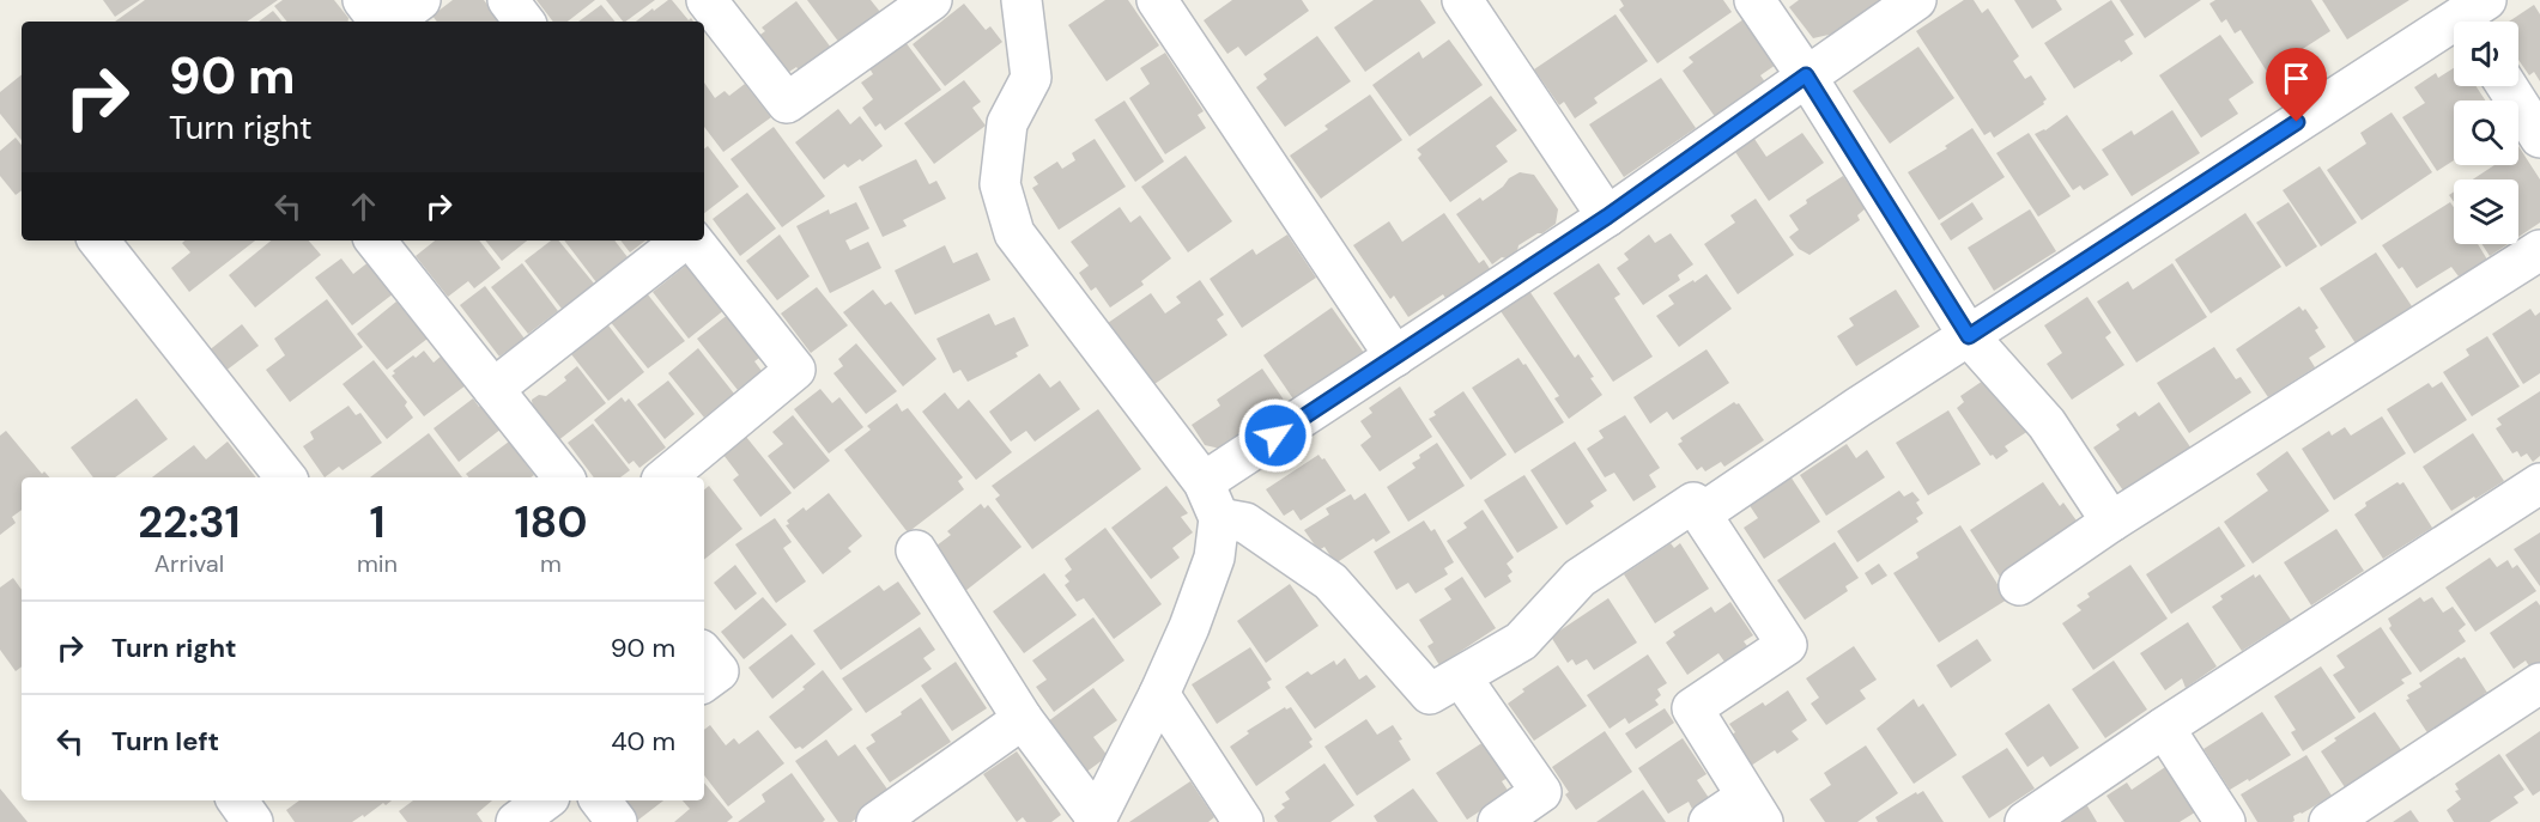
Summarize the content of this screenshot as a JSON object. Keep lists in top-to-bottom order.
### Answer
{
  "page": {
    "turn": ["90 m", "Turn right"],
    "eta": [
      "22:31",
      "Arrival",
      "1",
      "min",
      "180",
      "m"
    ],
    "list": [
      {
        "name": "Turn right",
        "value": "90 m"
      },
      {
        "name": "Turn left",
        "value": "40 m"
      }
    ]
  }
}
